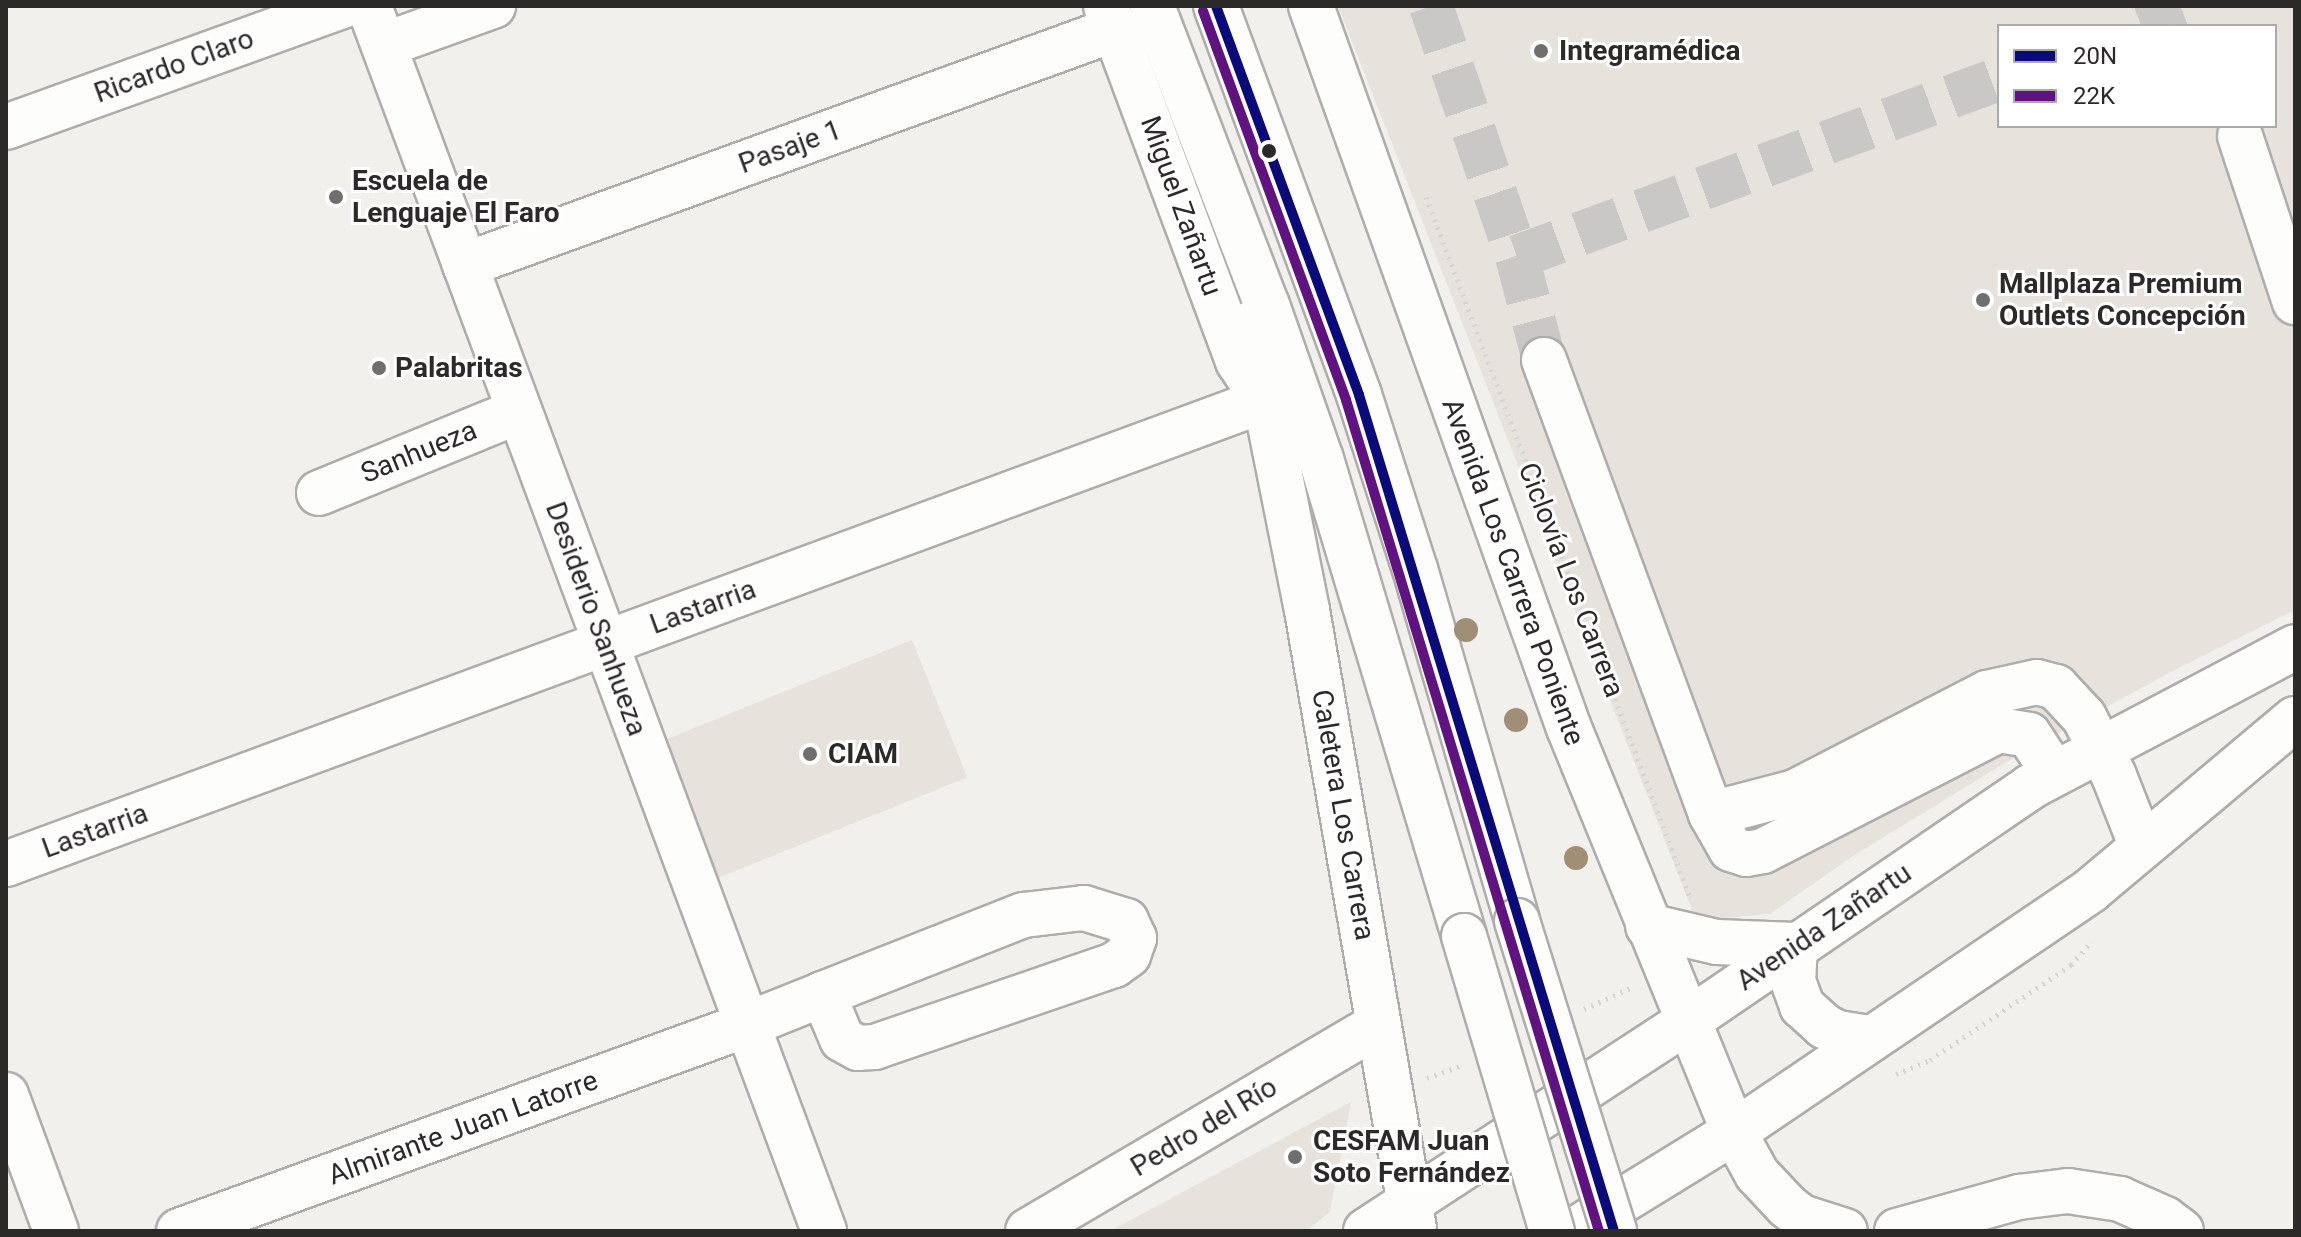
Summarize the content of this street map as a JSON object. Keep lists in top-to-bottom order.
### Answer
{
  "streets": {
    "street": [
      "Ricardo Claro",
      "Pasaje 1",
      "Miguel Zañartu",
      "Sanhueza",
      "Avenida Los Carrera Poniente",
      "Lastarria",
      "Desiderio Sanhueza",
      "Caletera Los Carrera",
      "Avenida Zañartu",
      "Pedro del Río",
      "Almirante Juan Latorre"
    ],
    "path": ["Ciclovía Los Carrera"]
  },
  "crossings": [
    ["Pasaje 1", "Miguel Zañartu"],
    ["Pasaje 1", "Desiderio Sanhueza"],
    ["Miguel Zañartu", "Lastarria"],
    ["Miguel Zañartu", "Caletera Los Carrera"],
    ["Sanhueza", "Desiderio Sanhueza"],
    ["Avenida Los Carrera Poniente", "Avenida Zañartu"],
    ["Lastarria", "Desiderio Sanhueza"],
    ["Lastarria", "Caletera Los Carrera"],
    ["Desiderio Sanhueza", "Almirante Juan Latorre"],
    ["Caletera Los Carrera", "Avenida Zañartu"],
    ["Caletera Los Carrera", "Pedro del Río"]
  ],
  "places": [
    "Integramédica",
    "Escuela de Lenguaje El Faro",
    "Mallplaza Premium Outlets Concepción",
    "Palabritas",
    "CIAM",
    "CESFAM Juan Soto Fernández"
  ],
  "lines": ["transit line 20N", "transit line 22K"],
  "legend": ["20N", "22K"]
}
